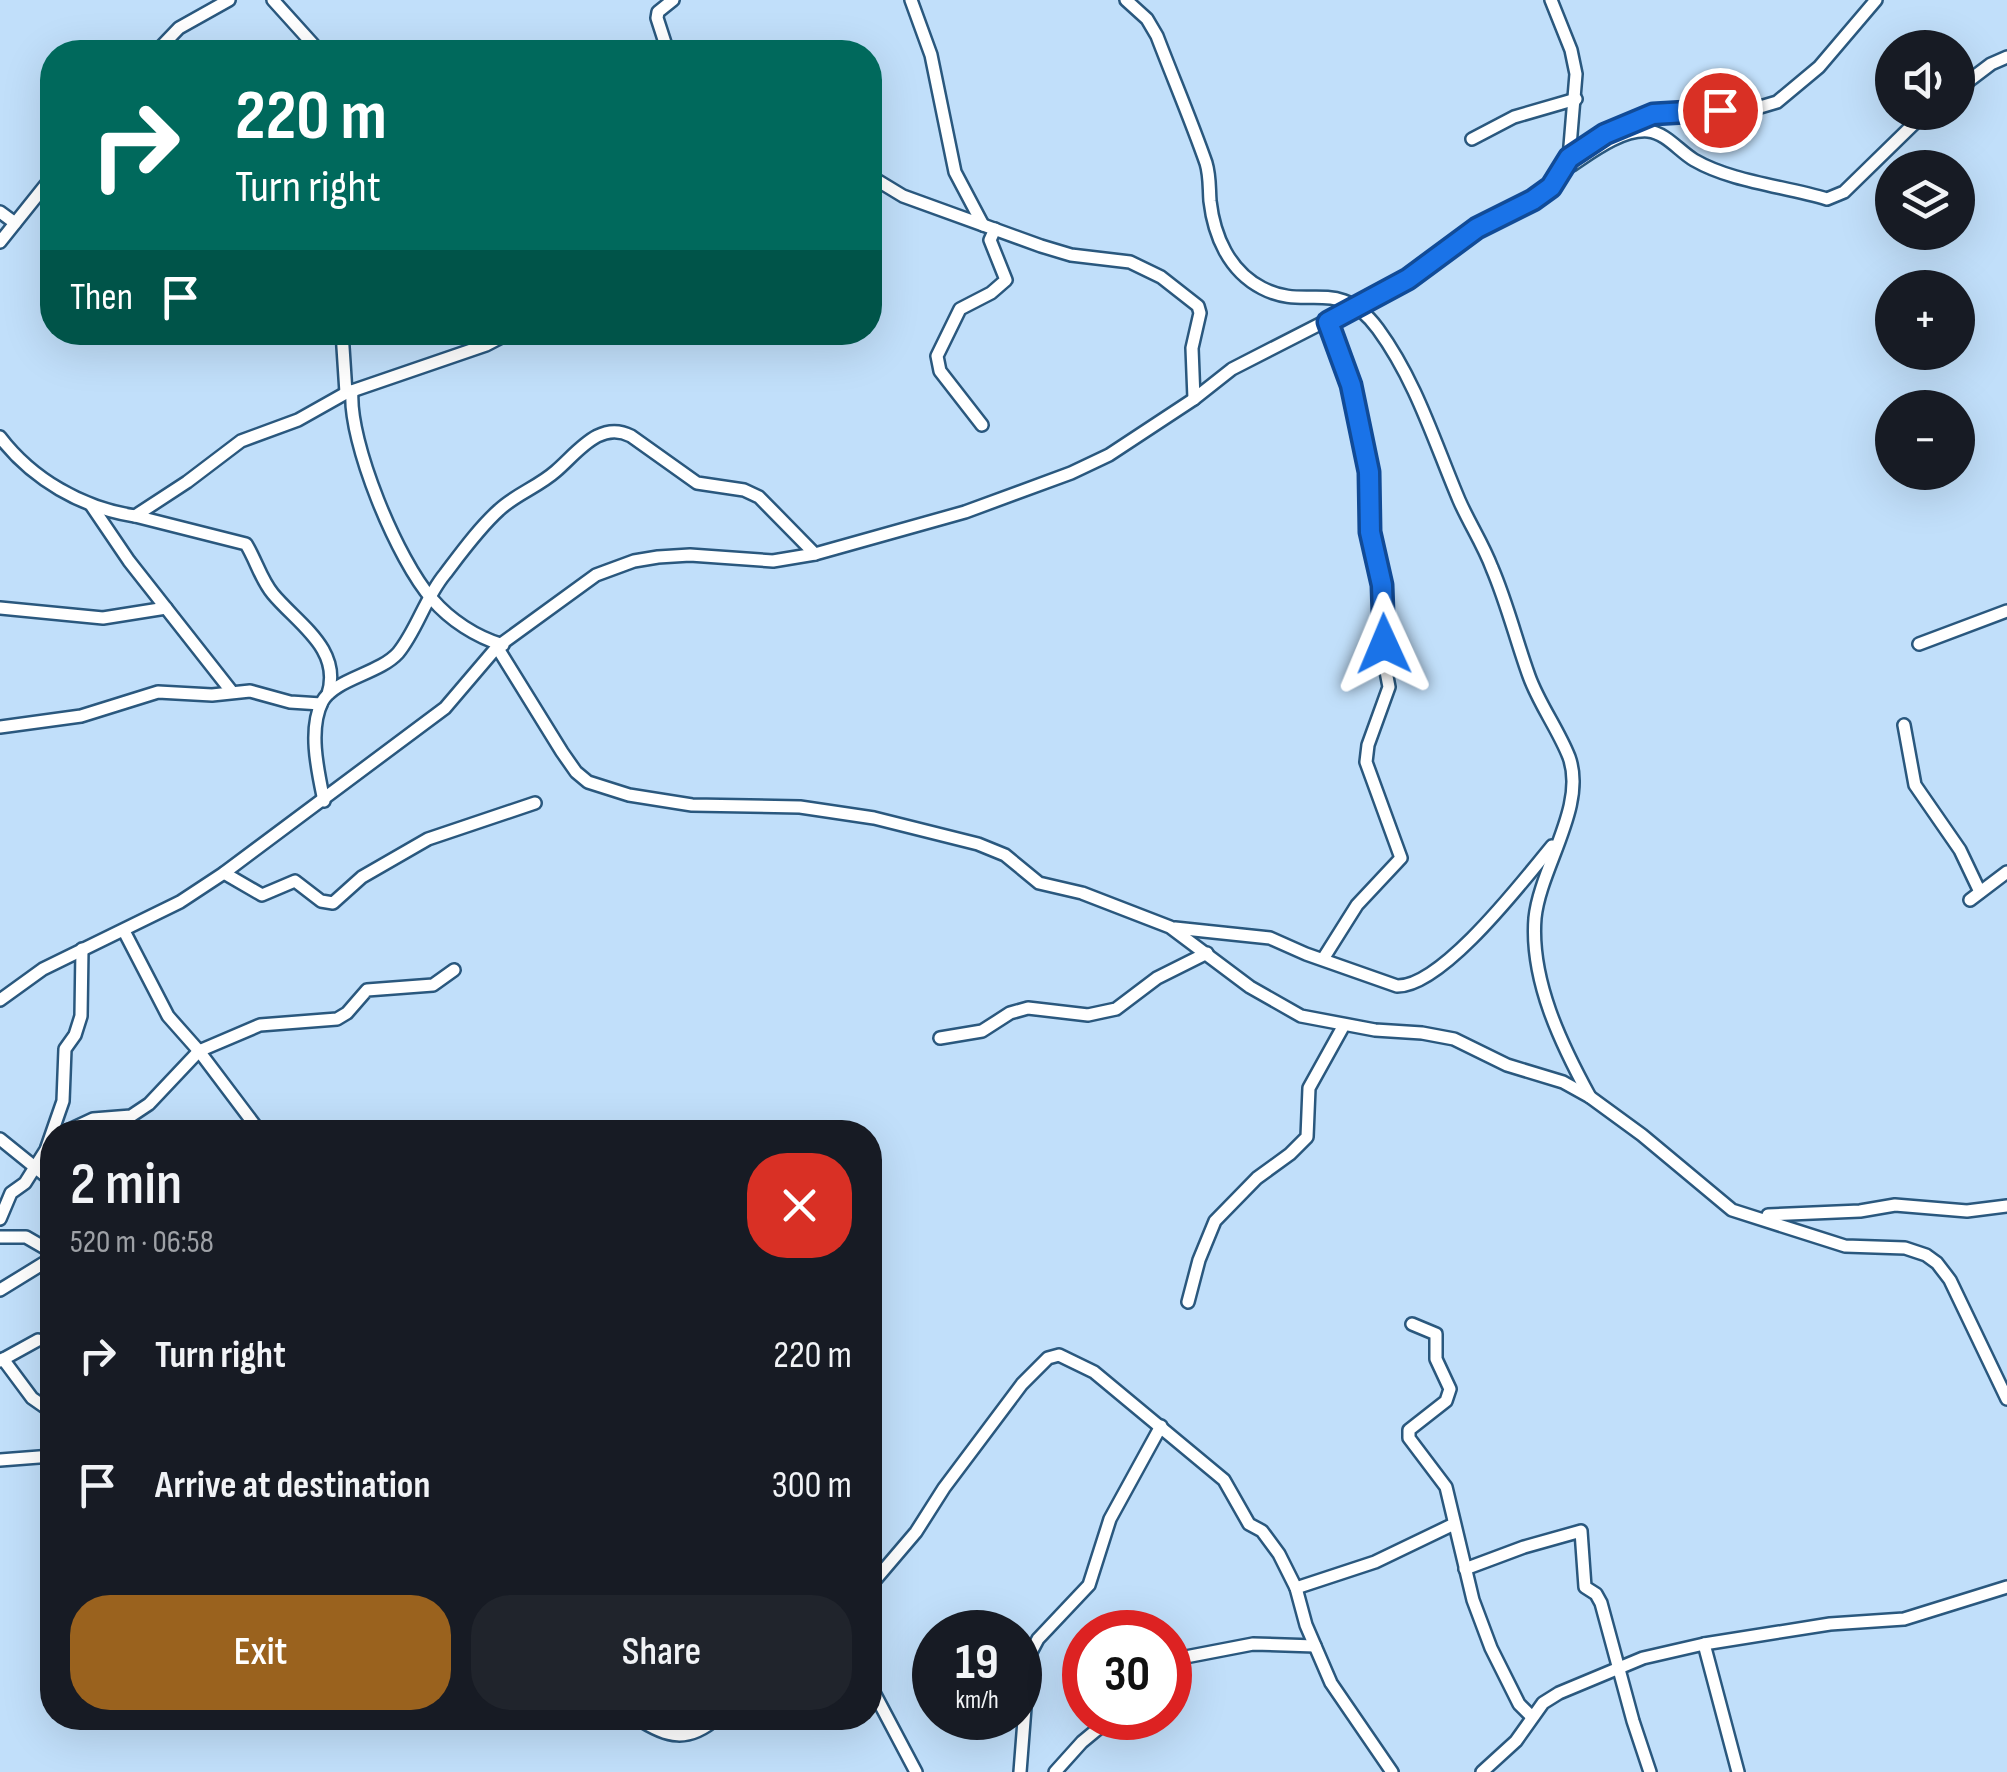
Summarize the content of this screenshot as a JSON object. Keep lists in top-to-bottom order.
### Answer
{
  "page": {
    "map_buttons": ["+", "−"],
    "turn": ["220 m", "Turn right"],
    "then": "Then",
    "heading": ["2 min", "520 m · 06:58"],
    "list": [
      {
        "name": "Turn right",
        "value": "220 m"
      },
      {
        "name": "Arrive at destination",
        "value": "300 m"
      }
    ],
    "buttons": ["Exit", "Share"],
    "speed": "19 km/h",
    "limit": "30"
  }
}
